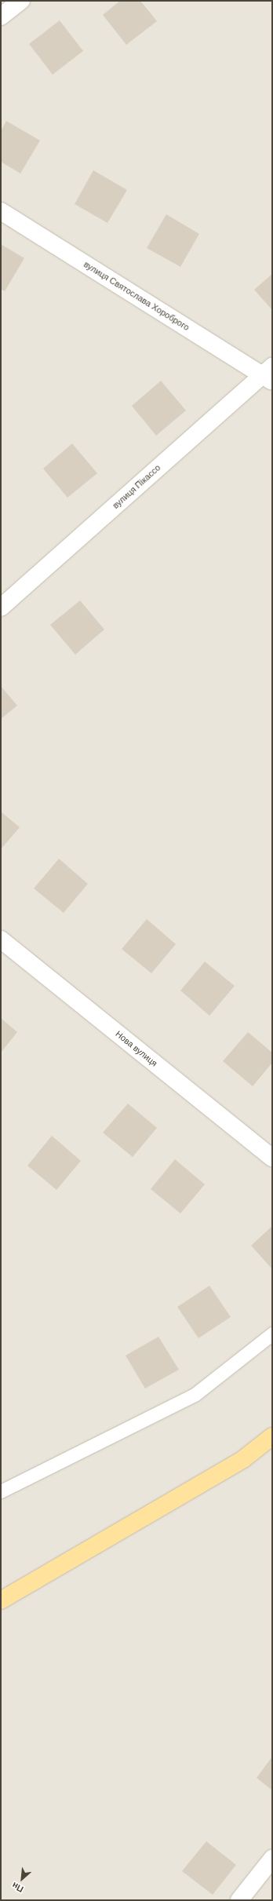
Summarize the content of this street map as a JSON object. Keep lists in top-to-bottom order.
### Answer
{
  "streets": {
    "street": ["вулиця Святослава Хороброго", "вулиця Пікассо", "Нова вулиця"]
  },
  "crossings": [
    ["вулиця Святослава Хороброго", "вулиця Пікассо"]
  ],
  "north": "bottom left"
}
